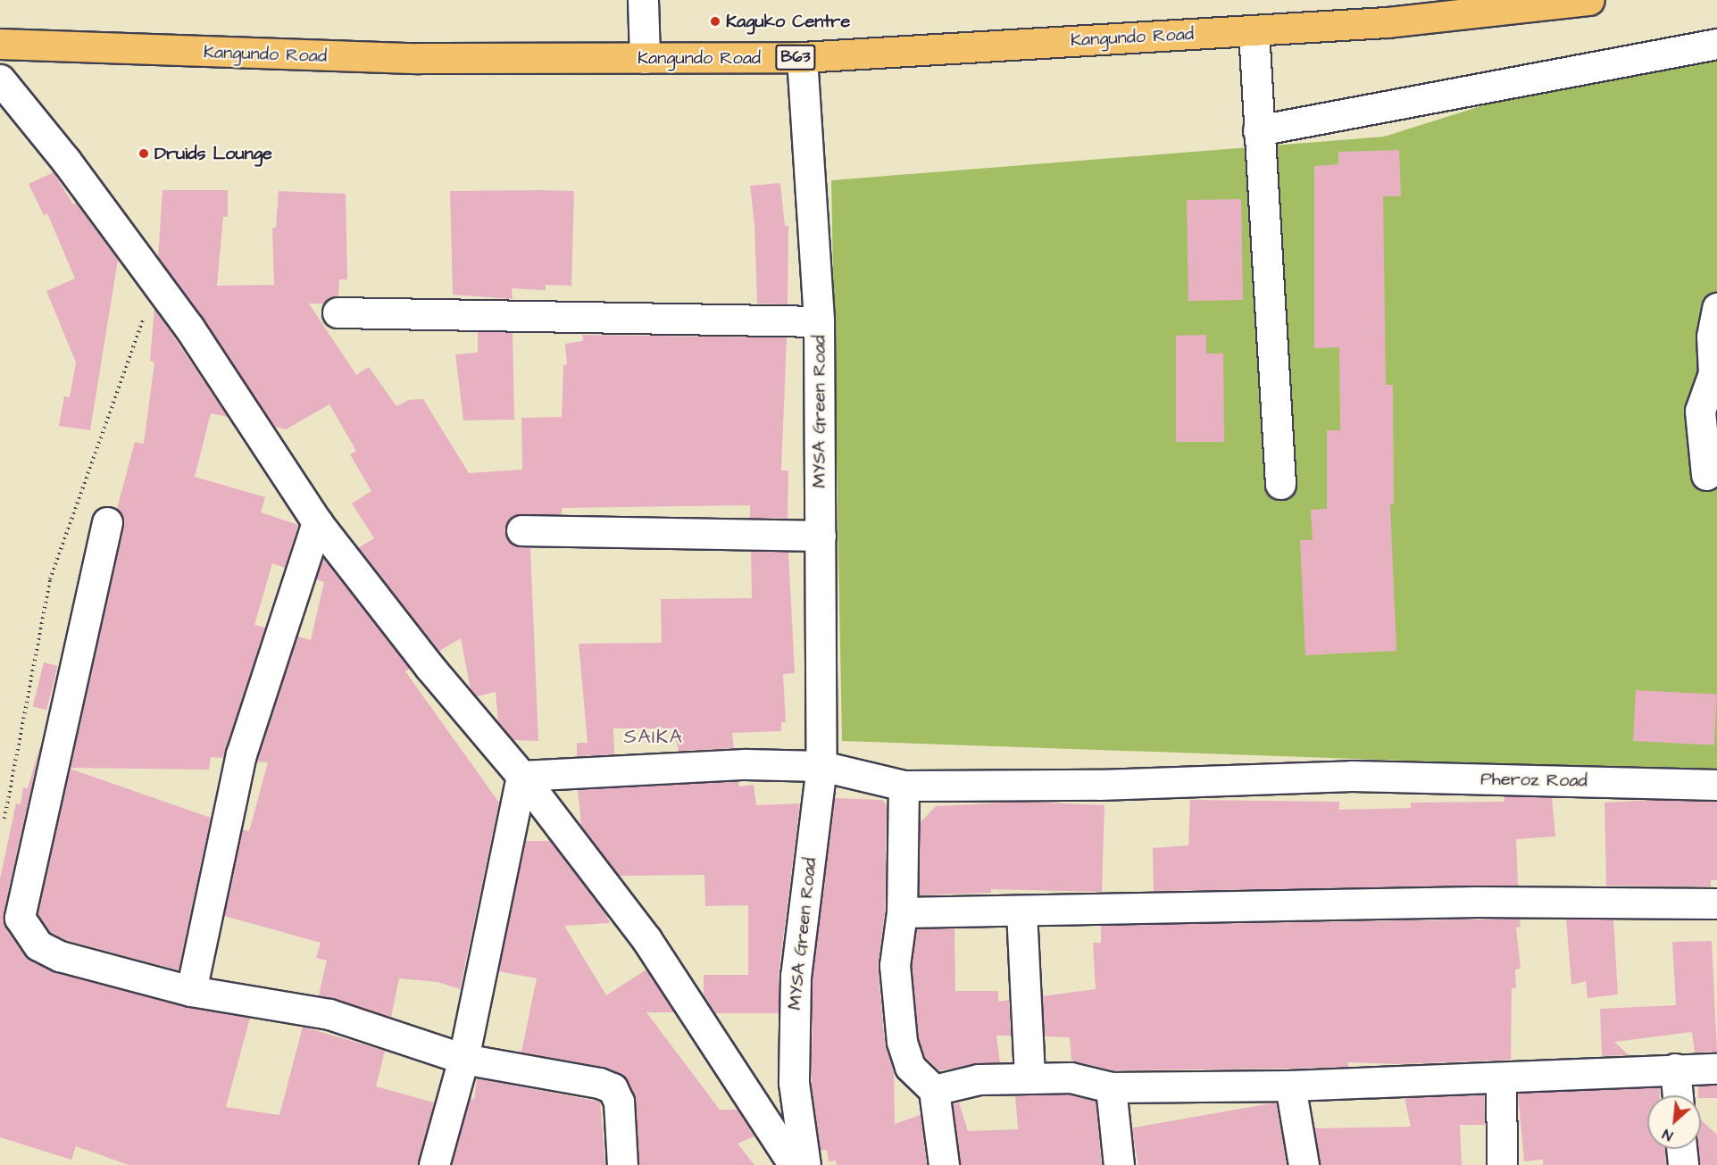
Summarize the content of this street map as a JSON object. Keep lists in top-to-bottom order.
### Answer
{
  "streets": {
    "highway": ["Kangundo Road", "B63"],
    "street": ["MYSA Green Road", "Pheroz Road"]
  },
  "crossings": [
    ["Kangundo Road", "MYSA Green Road"],
    ["MYSA Green Road", "Pheroz Road"]
  ],
  "districts": ["SAIKA"],
  "places": ["Kaguko Centre", "Druids Lounge"],
  "north": "bottom left"
}
